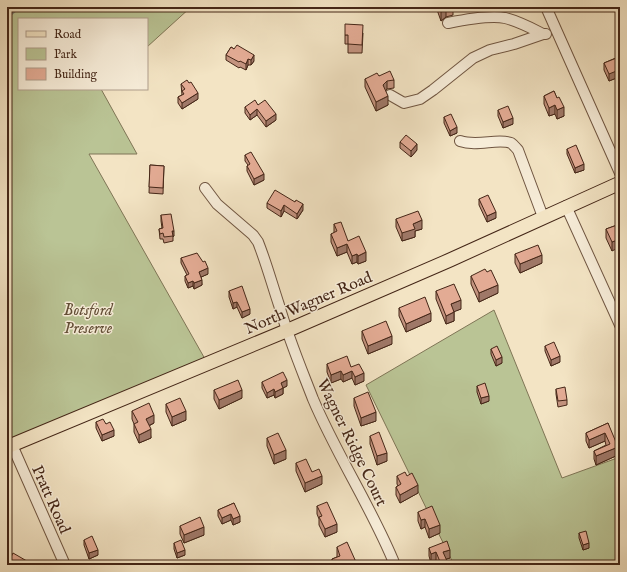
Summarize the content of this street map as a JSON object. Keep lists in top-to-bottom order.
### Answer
{
  "streets": {
    "main road": ["North Wagner Road"],
    "street": ["Wagner Ridge Court", "Pratt Road"]
  },
  "crossings": [
    ["North Wagner Road", "Wagner Ridge Court"],
    ["North Wagner Road", "Pratt Road"]
  ],
  "parks": ["Botsford Preserve"],
  "legend": ["Road", "Park", "Building"]
}
